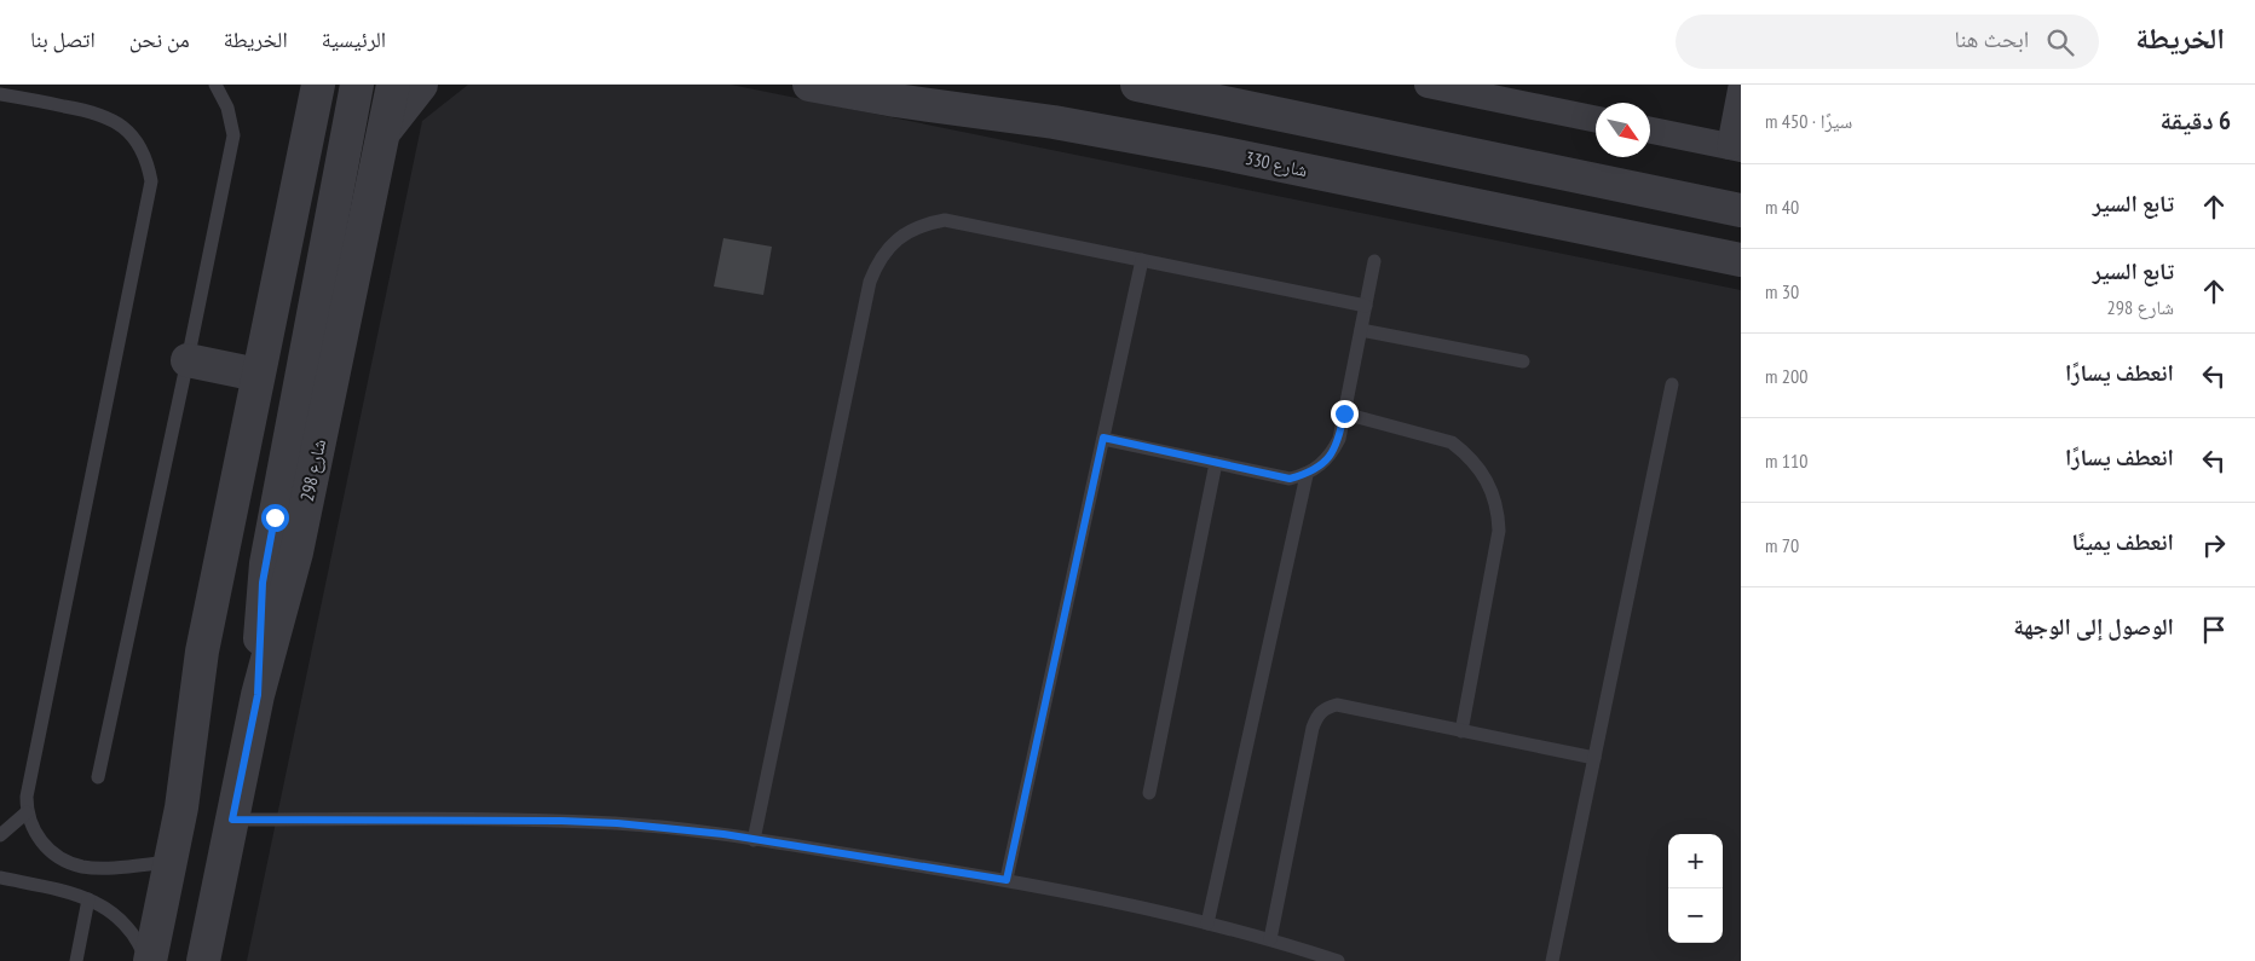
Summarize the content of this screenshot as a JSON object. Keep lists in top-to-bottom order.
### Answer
{
  "streets": {
    "street": ["شارع 330", "شارع 298"]
  },
  "north": "bottom right",
  "page": {
    "header": "الخريطة",
    "search": "ابحث هنا",
    "nav": [
      "الرئيسية",
      "الخريطة",
      "من نحن",
      "اتصل بنا"
    ],
    "heading": ["6 دقيقة", "سيرًا · 450 m"],
    "list": [
      ["تابع السير", "40 m"],
      ["تابع السير", "شارع 298", "30 m"],
      ["انعطف يسارًا", "200 m"],
      ["انعطف يسارًا", "110 m"],
      ["انعطف يمينًا", "70 m"],
      "الوصول إلى الوجهة"
    ],
    "map_buttons": ["+", "−"]
  }
}
